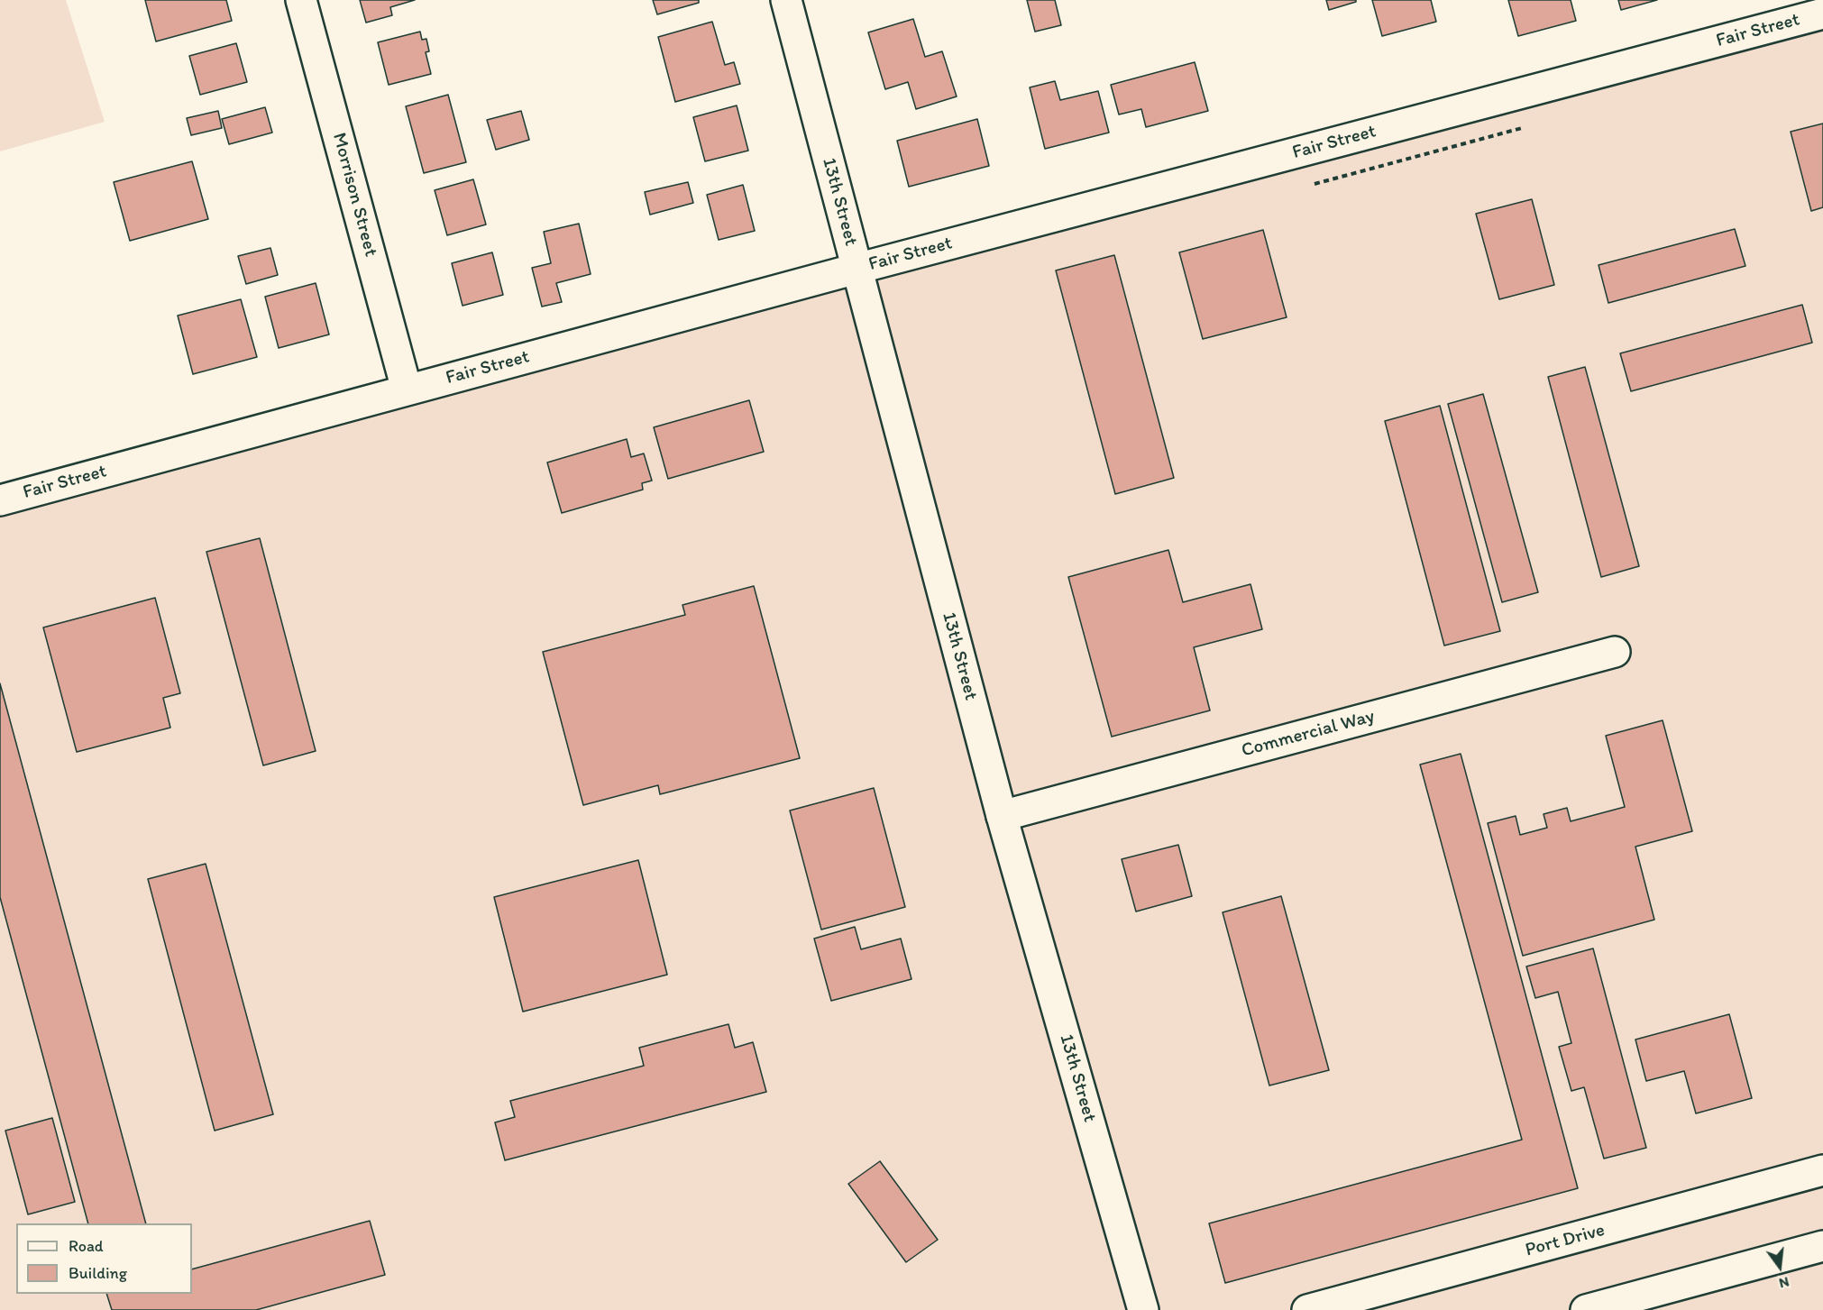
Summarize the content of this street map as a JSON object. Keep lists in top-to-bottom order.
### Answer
{
  "streets": {
    "street": [
      "Fair Street",
      "Morrison Street",
      "13th Street",
      "Commercial Way",
      "Port Drive"
    ]
  },
  "crossings": [
    ["Fair Street", "Morrison Street"],
    ["Fair Street", "13th Street"],
    ["13th Street", "Commercial Way"]
  ],
  "legend": ["Road", "Building"],
  "north": "bottom"
}
